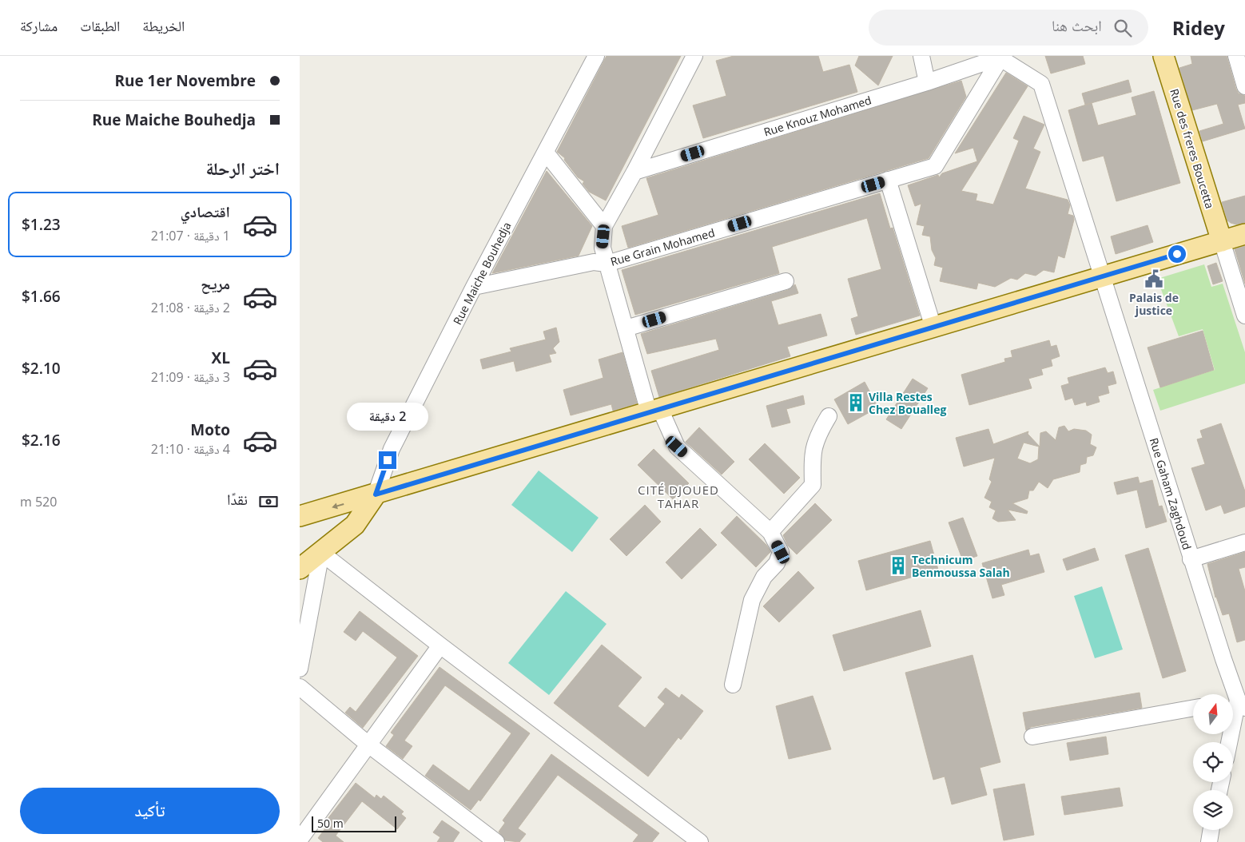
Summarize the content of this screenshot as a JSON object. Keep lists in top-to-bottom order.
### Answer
{
  "streets": {
    "main road": ["Rue des freres Boucetta"],
    "street": [
      "Rue Knouz Mohamed",
      "Rue Grain Mohamed",
      "Rue Maiche Bouhedja",
      "Rue Gaham Zaghdoud"
    ]
  },
  "crossings": [
    ["Rue Knouz Mohamed", "Rue Grain Mohamed"],
    ["Rue Grain Mohamed", "Rue Maiche Bouhedja"]
  ],
  "districts": ["CITÉ DJOUED TAHAR"],
  "places": {
    "public building": ["Palais de justice"],
    "building": ["Villa Restes Chez Boualleg", "Technicum Benmoussa Salah"]
  },
  "scale_bar": "50 m",
  "north": "top",
  "page": {
    "header": "Ridey",
    "search": "ابحث هنا",
    "nav": ["الخريطة", "الطبقات", "مشاركة"],
    "banner": ["Rue 1er Novembre", "Rue Maiche Bouhedja"],
    "heading": "اختر الرحلة",
    "list": [
      {
        "name": "اقتصادي",
        "note": "1 دقيقة · 21:07",
        "value": "$1.23"
      },
      {
        "name": "مريح",
        "note": "2 دقيقة · 21:08",
        "value": "$1.66"
      },
      {
        "name": "XL",
        "note": "3 دقيقة · 21:09",
        "value": "$2.10"
      },
      {
        "name": "Moto",
        "note": "4 دقيقة · 21:10",
        "value": "$2.16"
      }
    ],
    "bubble": "2 دقيقة",
    "pay": ["نقدًا", "520 m"],
    "buttons": "تأكيد",
    "scale": "50 m"
  }
}
